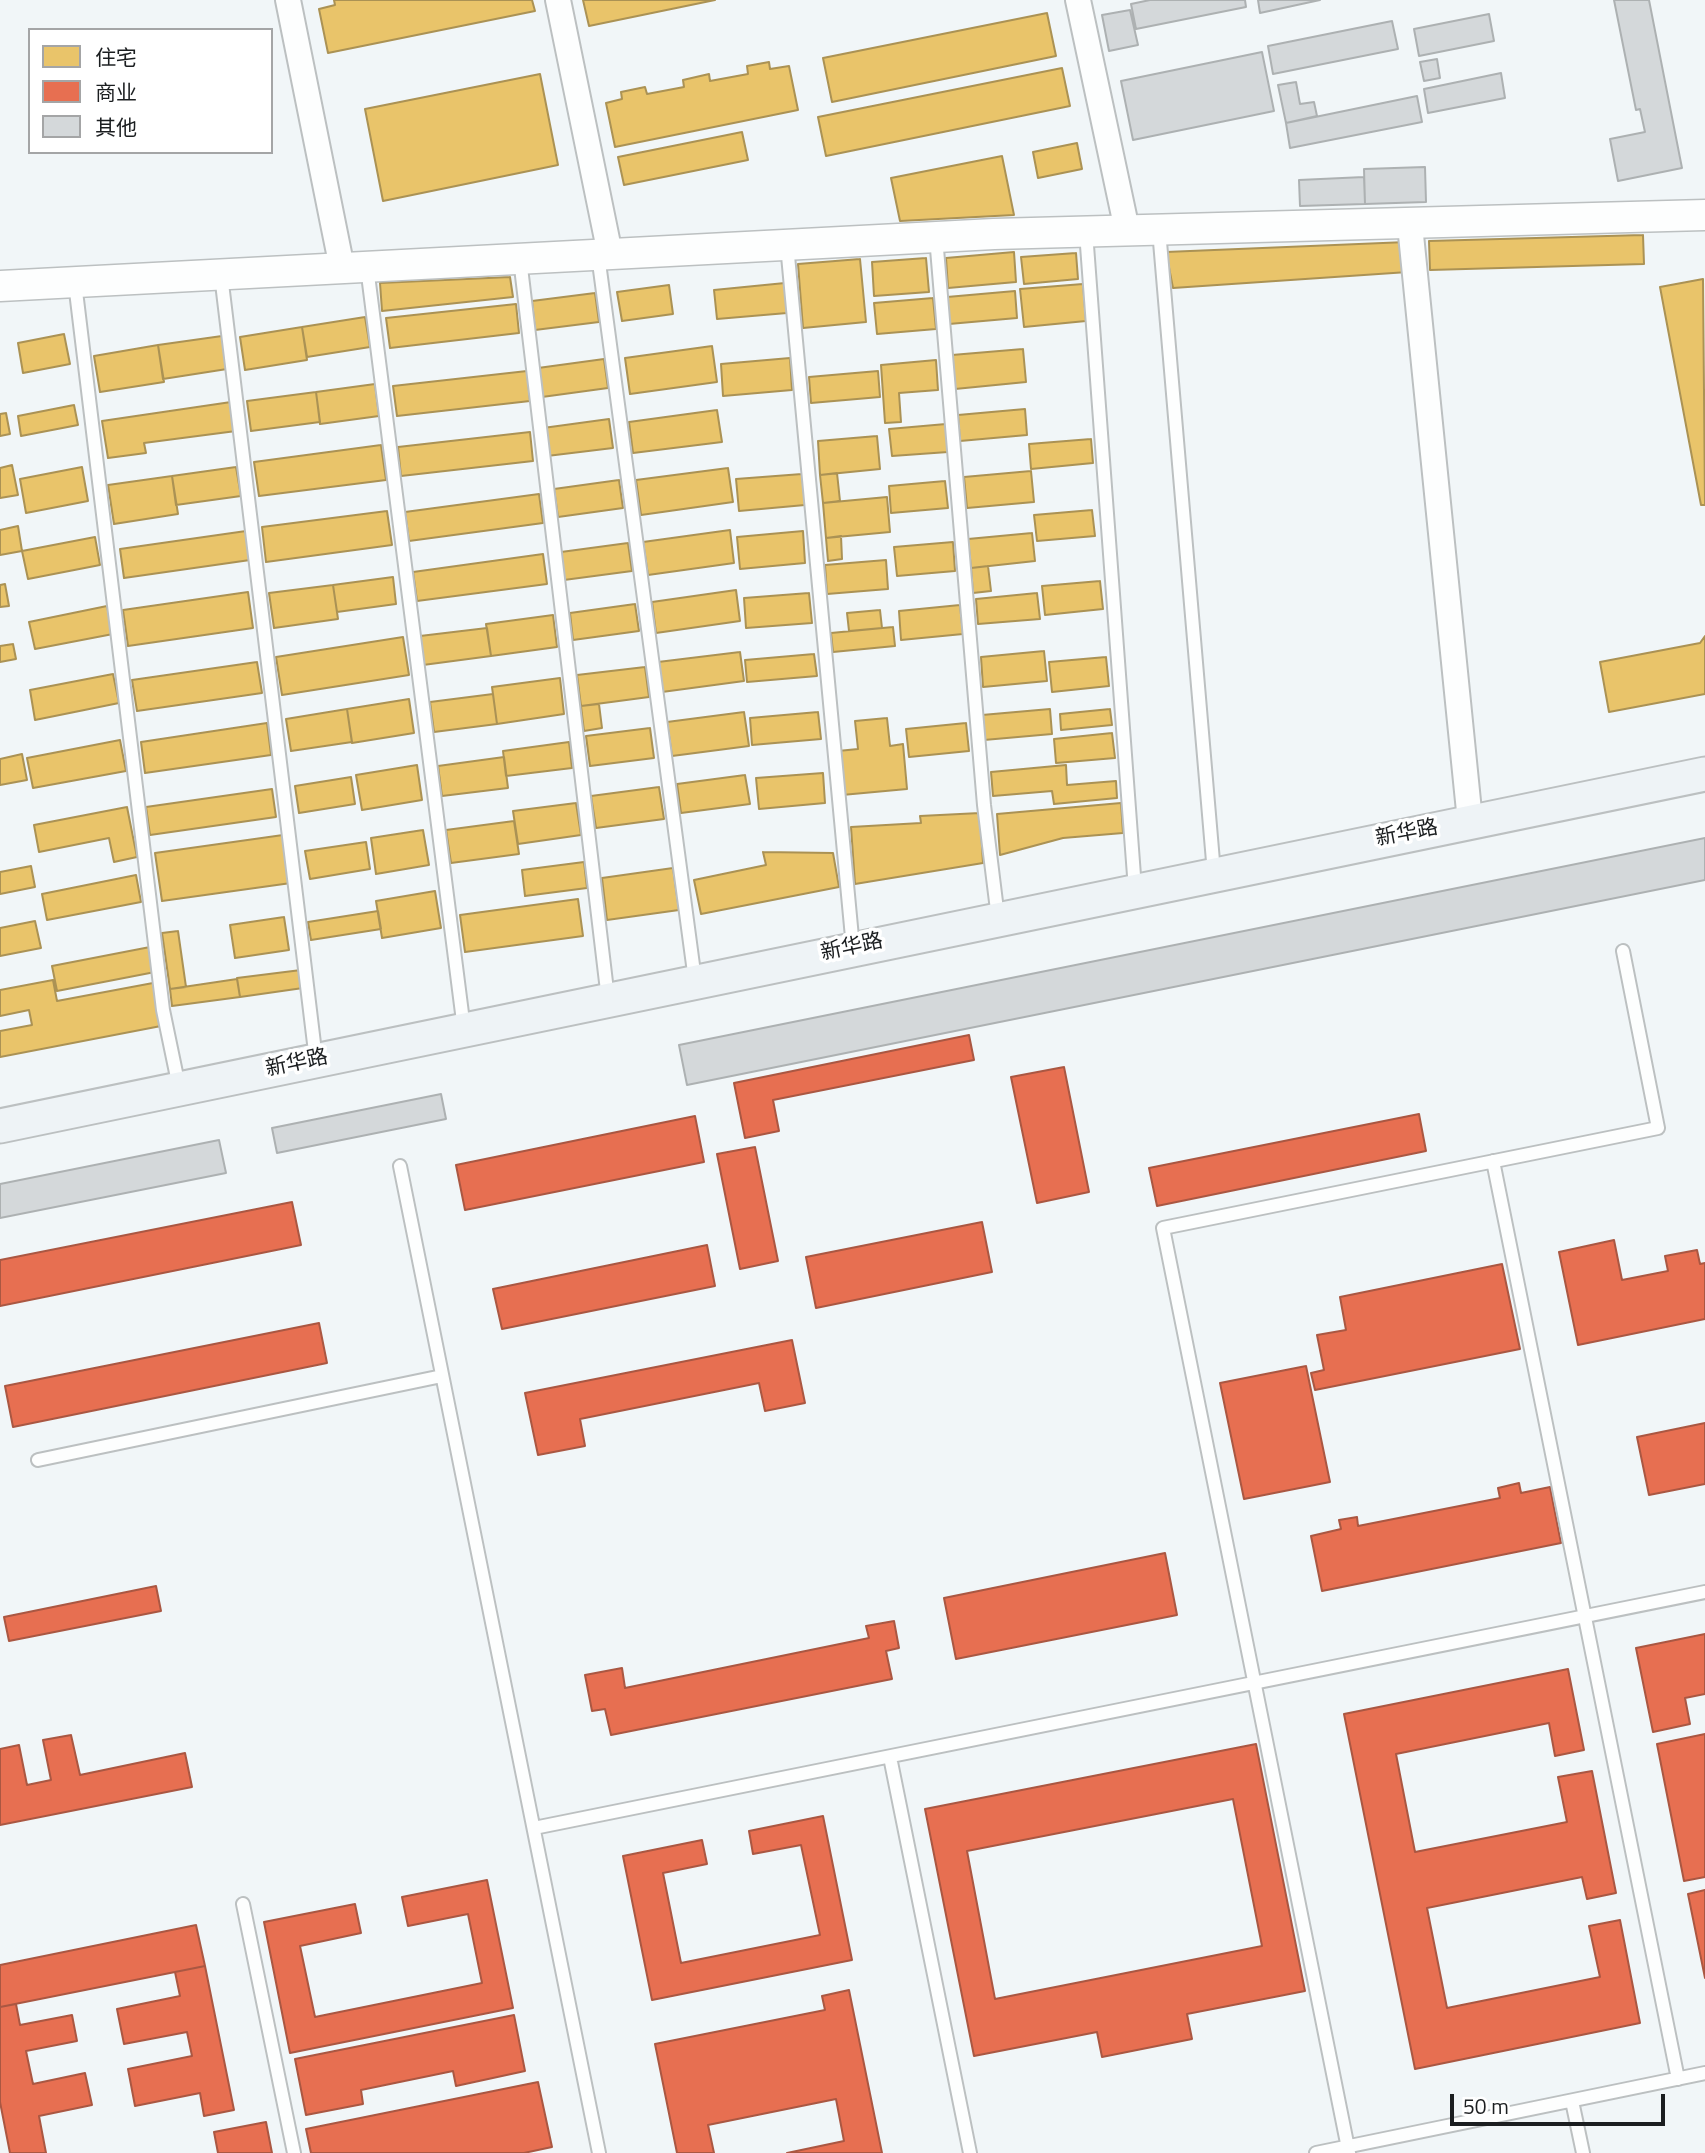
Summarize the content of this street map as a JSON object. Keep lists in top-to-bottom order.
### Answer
{
  "streets": {
    "main road": ["新华路"]
  },
  "legend": ["住宅", "商业", "其他"],
  "scale_bar": "50 m"
}
